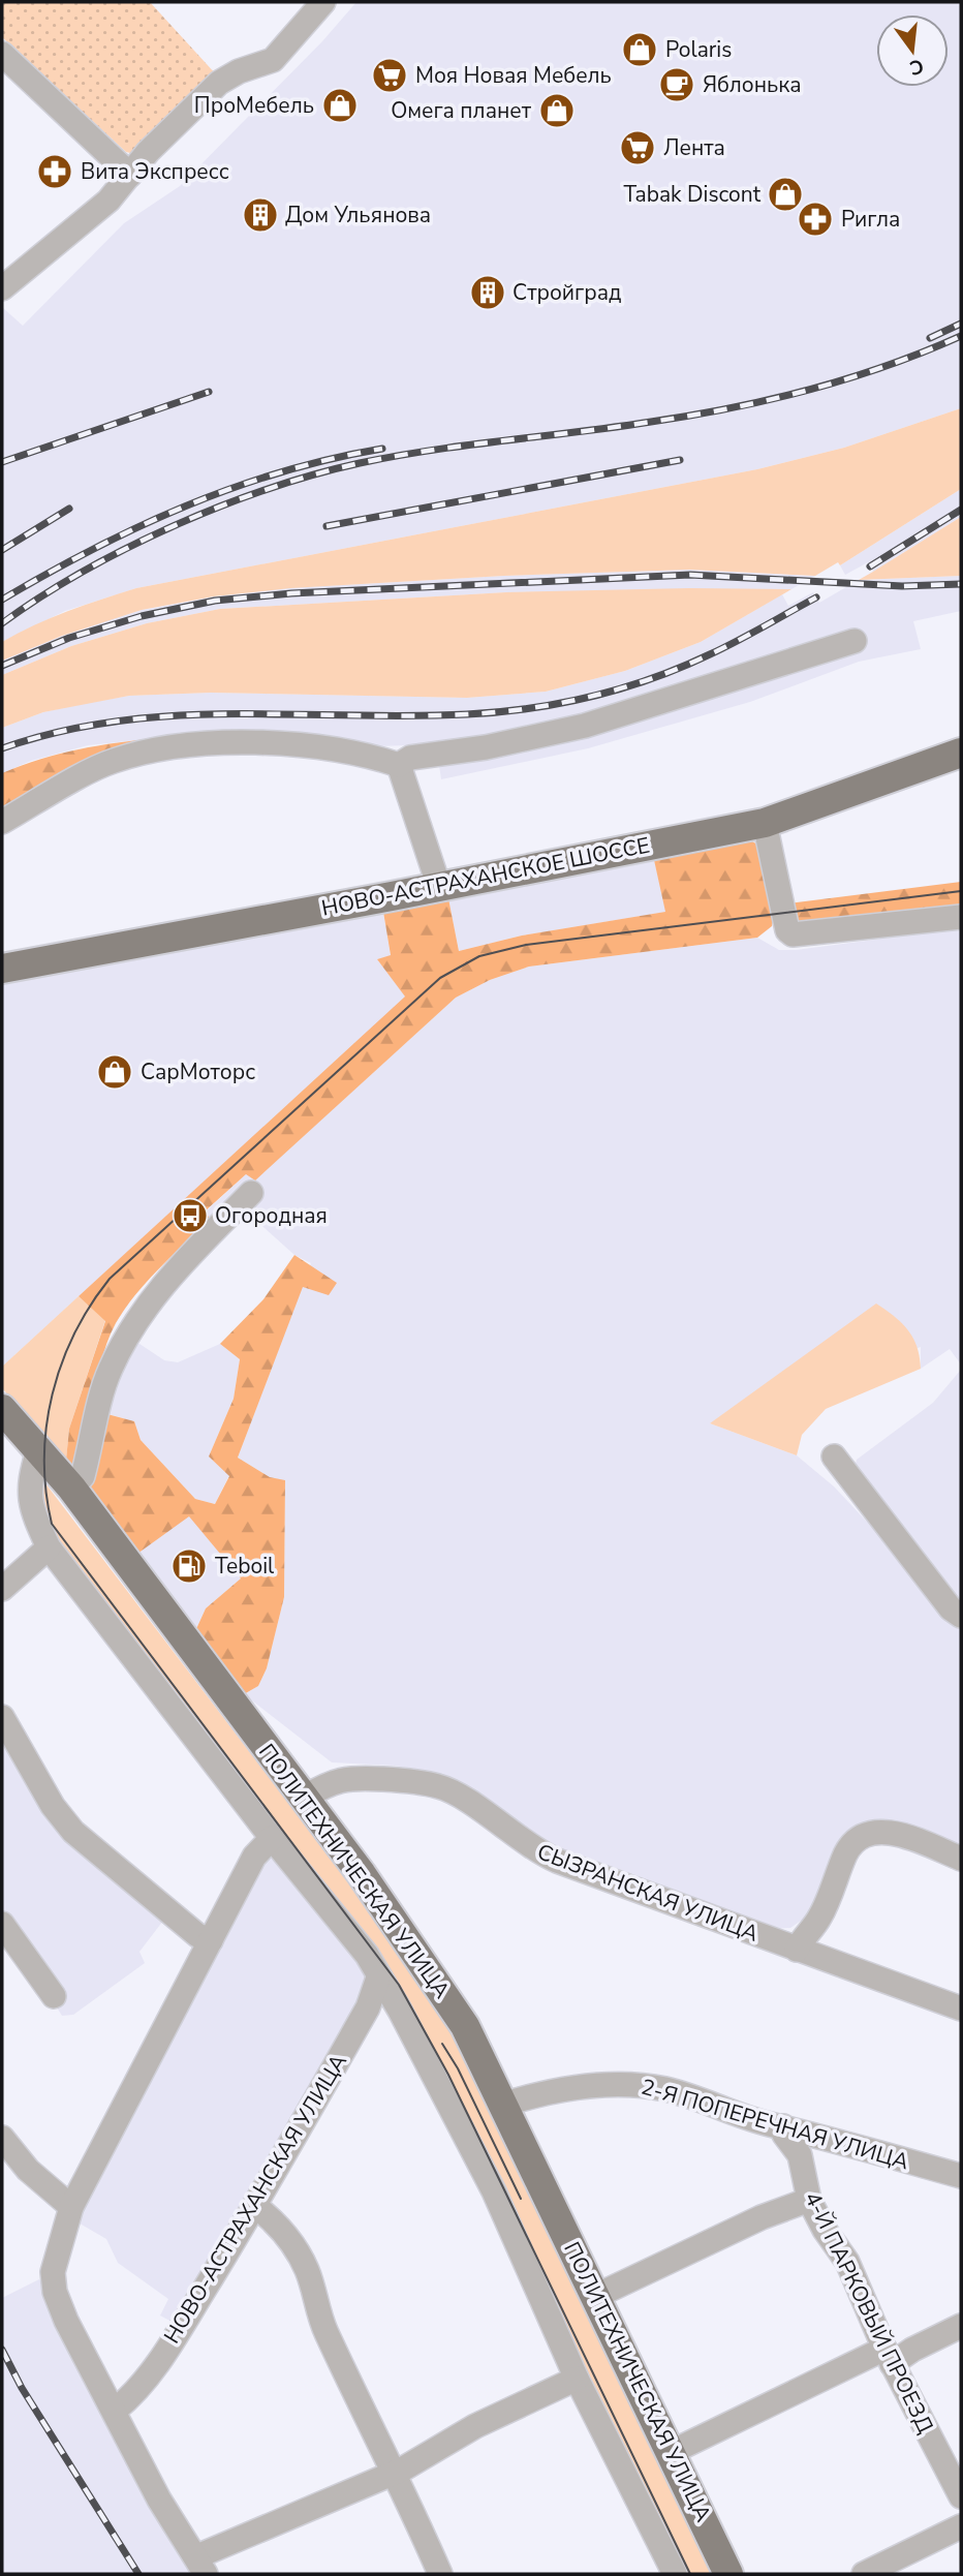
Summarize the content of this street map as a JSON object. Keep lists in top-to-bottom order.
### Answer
{
  "streets": {
    "main road": ["НОВО-АСТРАХАНСКОЕ ШОССЕ", "ПОЛИТЕХНИЧЕСКАЯ УЛИЦА"],
    "street": [
      "СЫЗРАНСКАЯ УЛИЦА",
      "2-Я ПОПЕРЕЧНАЯ УЛИЦА",
      "НОВО-АСТРАХАНСКАЯ УЛИЦА",
      "4-Й ПАРКОВЫЙ ПРОЕЗД"
    ]
  },
  "crossings": [
    ["ПОЛИТЕХНИЧЕСКАЯ УЛИЦА", "СЫЗРАНСКАЯ УЛИЦА"],
    ["ПОЛИТЕХНИЧЕСКАЯ УЛИЦА", "2-Я ПОПЕРЕЧНАЯ УЛИЦА"],
    ["2-Я ПОПЕРЕЧНАЯ УЛИЦА", "4-Й ПАРКОВЫЙ ПРОЕЗД"]
  ],
  "places": {
    "shop": [
      "Polaris",
      "ПроМебель",
      "Омега планет",
      "Tabak Discont",
      "СарМоторс"
    ],
    "supermarket": ["Моя Новая Мебель", "Лента"],
    "cafe": ["Яблонька"],
    "pharmacy": ["Вита Экспресс", "Ригла"],
    "building": ["Дом Ульянова", "Стройград"],
    "bus stop": ["Огородная"],
    "fuel station": ["Teboil"]
  },
  "north": "bottom"
}
